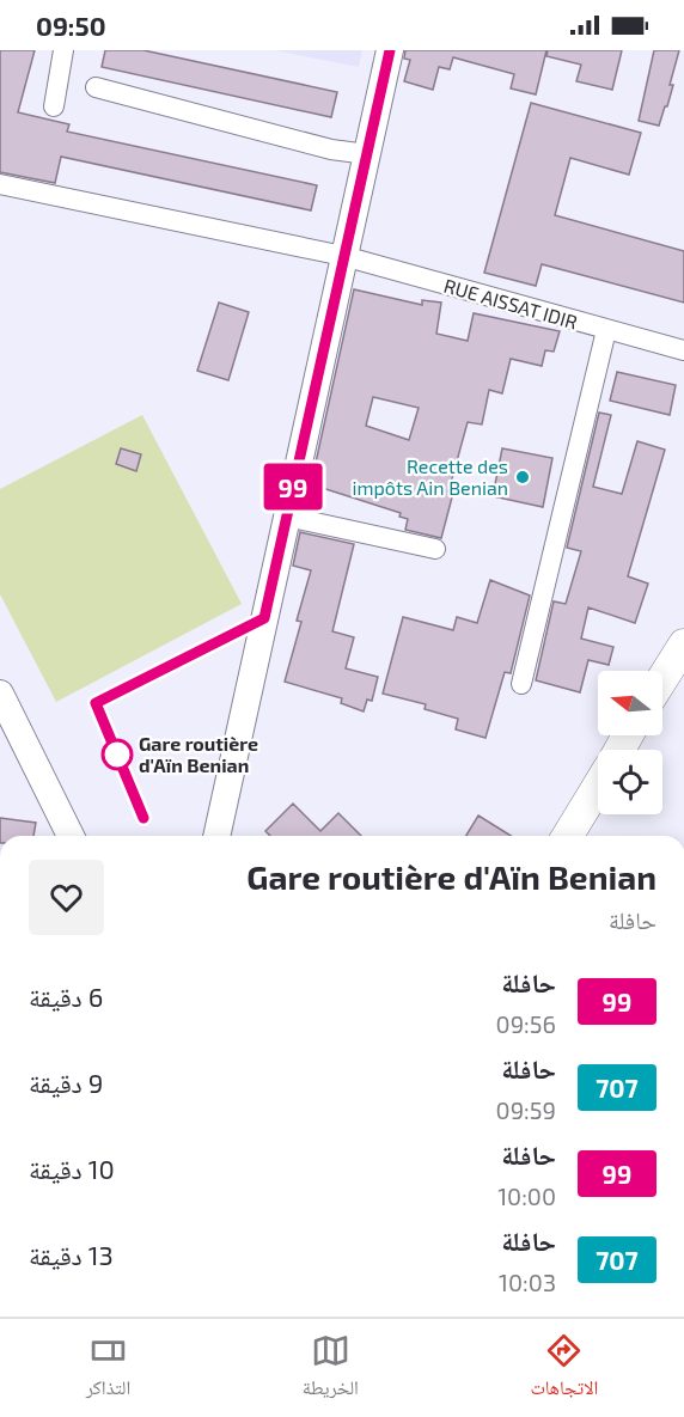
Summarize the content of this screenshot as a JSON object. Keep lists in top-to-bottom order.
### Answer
{
  "streets": {
    "street": ["RUE AISSAT IDIR"]
  },
  "places": ["Recette des impôts Ain Benian", "Gare routière d'Aïn Benian"],
  "lines": ["bus line 99"],
  "north": "left",
  "page": {
    "status": "09:50",
    "on_map": "99",
    "heading": ["Gare routière d'Aïn Benian", "حافلة"],
    "list": [
      {
        "mark": "99",
        "name": "حافلة",
        "note": "09:56",
        "value": "6 دقيقة"
      },
      {
        "mark": "707",
        "name": "حافلة",
        "note": "09:59",
        "value": "9 دقيقة"
      },
      {
        "mark": "99",
        "name": "حافلة",
        "note": "10:00",
        "value": "10 دقيقة"
      },
      {
        "mark": "707",
        "name": "حافلة",
        "note": "10:03",
        "value": "13 دقيقة"
      }
    ],
    "tabs": ["الاتجاهات", "الخريطة", "التذاكر"]
  }
}
